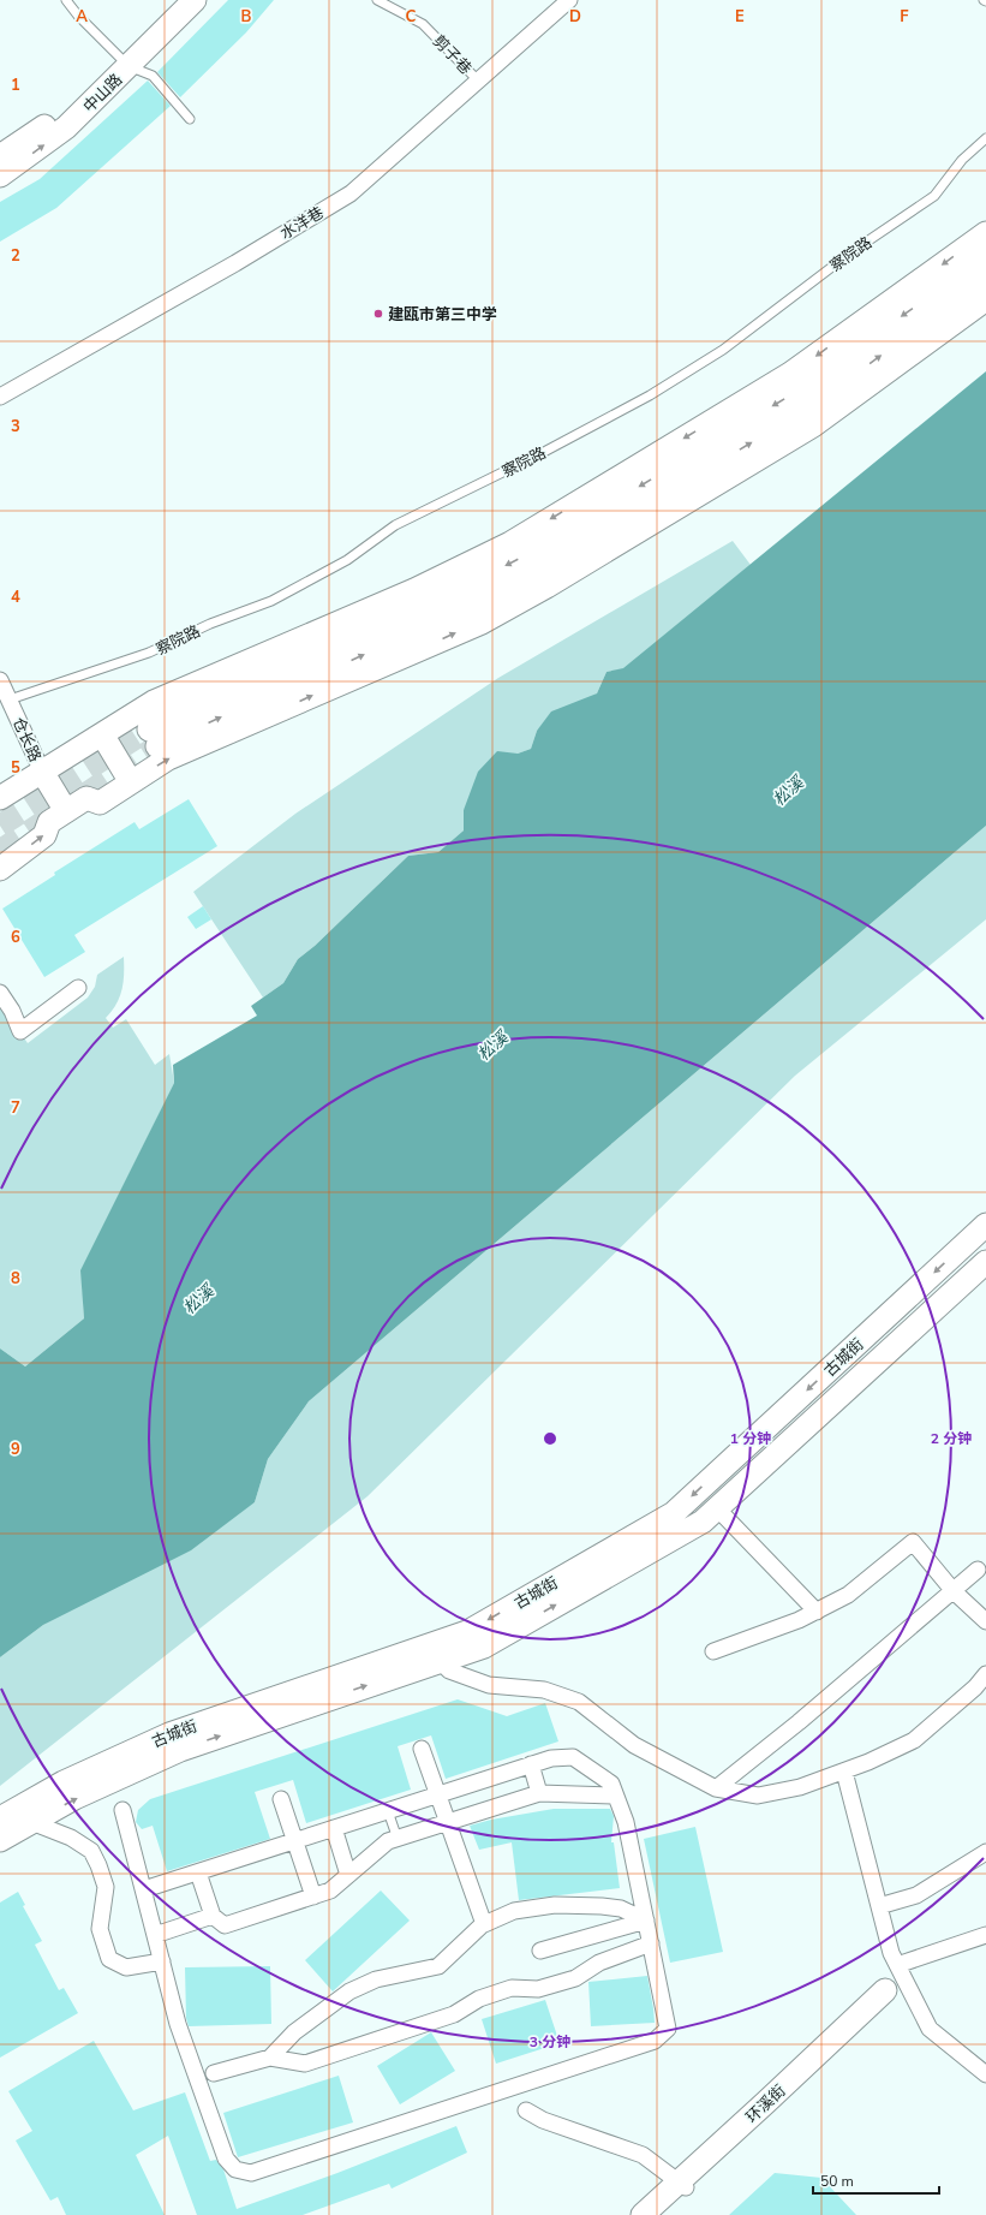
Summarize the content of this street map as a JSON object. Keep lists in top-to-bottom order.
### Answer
{
  "streets": {
    "main road": ["中山路", "古城街", "环溪街"],
    "street": ["水洋巷", "仓长路"],
    "lane": ["剪子巷", "察院路"]
  },
  "crossings": [
    ["剪子巷", "水洋巷"],
    ["察院路", "仓长路"]
  ],
  "water": ["松溪"],
  "places": ["建瓯市第三中学"],
  "scale_bar": "50 m",
  "grid": {
    "columns": [
      "A",
      "B",
      "C",
      "D",
      "E",
      "F"
    ],
    "rows": [
      "1",
      "2",
      "3",
      "4",
      "5",
      "6",
      "7",
      "8",
      "9"
    ]
  },
  "rings": ["1 分钟", "2 分钟", "3 分钟"]
}
